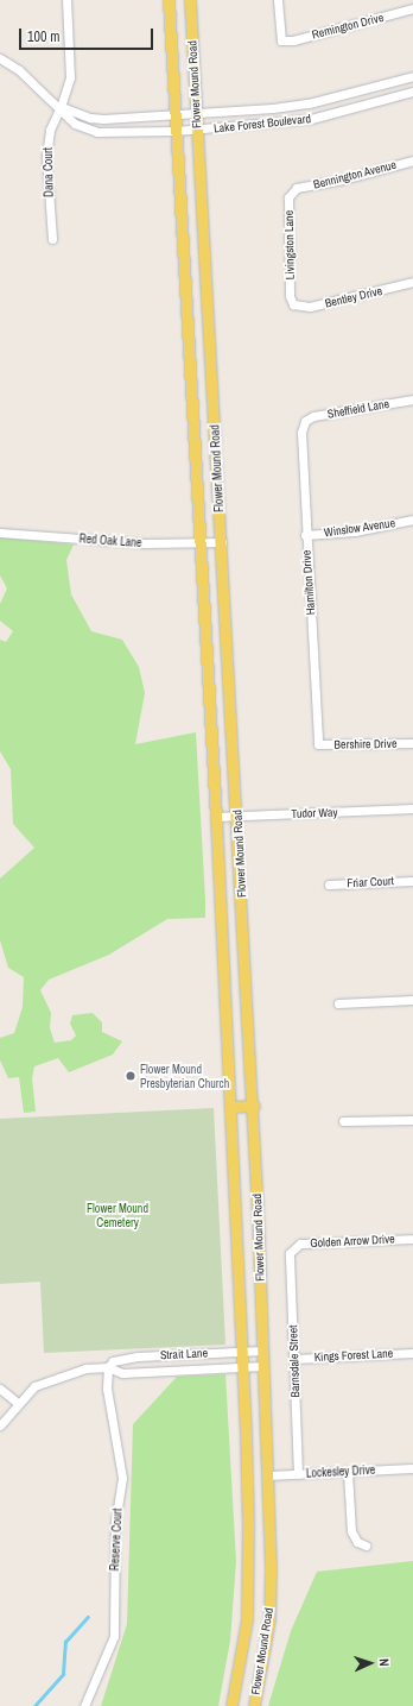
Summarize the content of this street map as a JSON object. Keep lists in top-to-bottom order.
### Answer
{
  "streets": {
    "main road": ["Flower Mound Road"],
    "street": [
      "Remington Drive",
      "Lake Forest Boulevard",
      "Dana Court",
      "Bennington Avenue",
      "Livingston Lane",
      "Bentley Drive",
      "Sheffield Lane",
      "Winslow Avenue",
      "Red Oak Lane",
      "Hamilton Drive",
      "Bershire Drive",
      "Tudor Way",
      "Friar Court",
      "Golden Arrow Drive",
      "Strait Lane",
      "Kings Forest Lane",
      "Barnsdale Street",
      "Lockesley Drive",
      "Reserve Court"
    ]
  },
  "crossings": [
    ["Flower Mound Road", "Lake Forest Boulevard"],
    ["Flower Mound Road", "Red Oak Lane"],
    ["Flower Mound Road", "Tudor Way"],
    ["Flower Mound Road", "Strait Lane"],
    ["Flower Mound Road", "Lockesley Drive"],
    ["Lake Forest Boulevard", "Dana Court"],
    ["Bennington Avenue", "Livingston Lane"],
    ["Livingston Lane", "Bentley Drive"],
    ["Sheffield Lane", "Hamilton Drive"],
    ["Winslow Avenue", "Hamilton Drive"],
    ["Hamilton Drive", "Bershire Drive"],
    ["Golden Arrow Drive", "Barnsdale Street"],
    ["Strait Lane", "Reserve Court"],
    ["Kings Forest Lane", "Barnsdale Street"],
    ["Barnsdale Street", "Lockesley Drive"]
  ],
  "parks": ["Flower Mound Cemetery"],
  "places": ["Flower Mound Presbyterian Church"],
  "scale_bar": "100 m",
  "north": "right"
}
